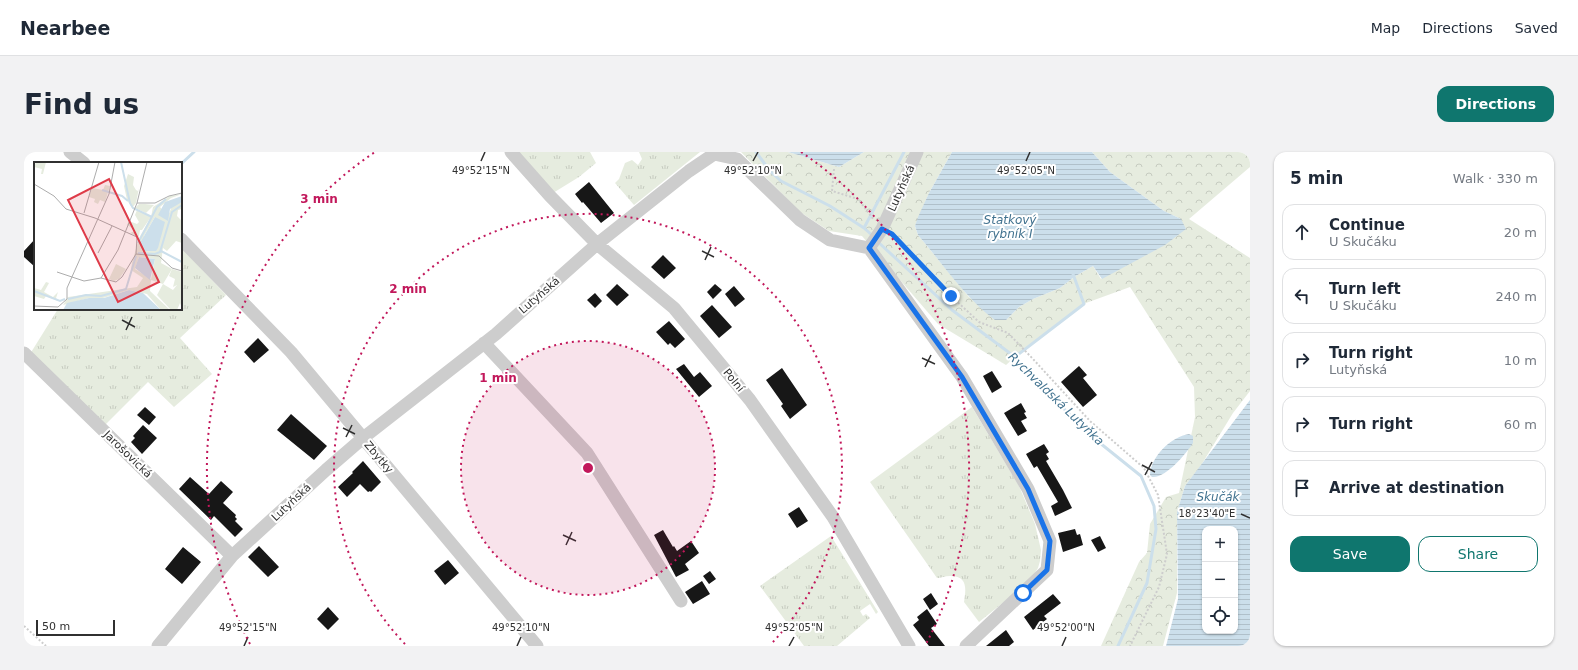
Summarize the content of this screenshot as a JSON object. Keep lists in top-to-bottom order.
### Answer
{
  "streets": {
    "street": [
      "Lutyňská",
      "Polní",
      "Jarošovická",
      "Zbytky"
    ]
  },
  "crossings": [
    ["Lutyňská", "Polní"],
    ["Lutyňská", "Jarošovická"],
    ["Lutyňská", "Zbytky"]
  ],
  "water": ["Statkový rybník I", "Rychvaldská Lutyňka", "Skučák"],
  "scale_bar": "50 m",
  "page": {
    "header": "Nearbee",
    "nav": ["Map", "Directions", "Saved"],
    "buttons": [
      "Directions",
      ["Save", "Share"]
    ],
    "title": "Find us",
    "heading": ["5 min", "Walk · 330 m"],
    "list": [
      ["Continue", "U Skučáku", "20 m"],
      ["Turn left", "U Skučáku", "240 m"],
      ["Turn right", "Lutyňská", "10 m"],
      ["Turn right", "60 m"],
      "Arrive at destination"
    ],
    "map_buttons": ["+", "−"],
    "scale": "50 m"
  },
  "coordinates": [
    "49°52'15\"N",
    "49°52'05\"N",
    "49°52'10\"N",
    "18°23'40\"E",
    "49°52'00\"N"
  ],
  "rings": ["3 min", "2 min", "1 min"]
}
